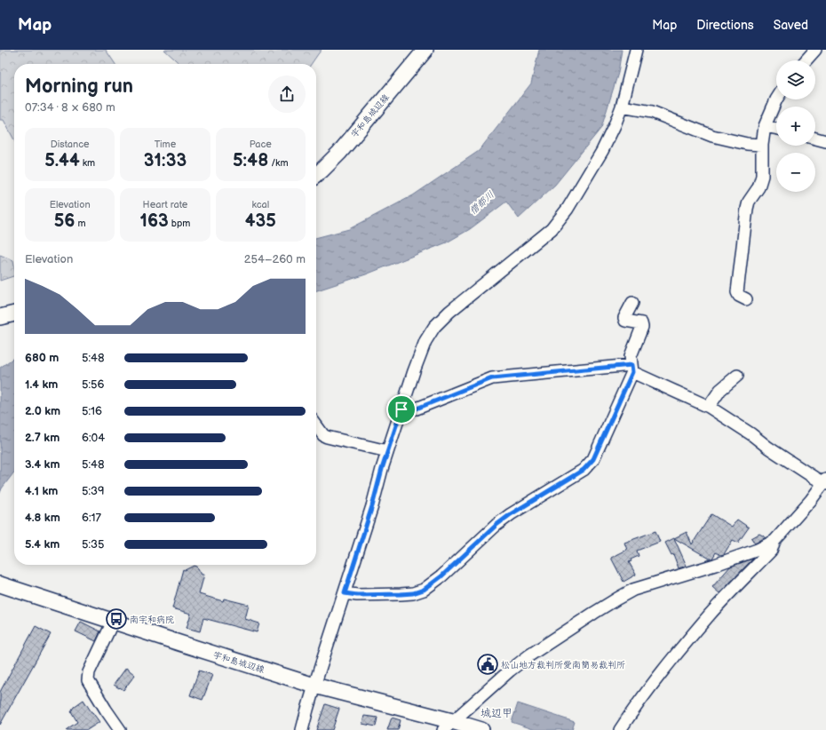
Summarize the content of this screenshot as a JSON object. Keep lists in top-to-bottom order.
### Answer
{
  "streets": {
    "main road": ["宇和島城辺線"]
  },
  "districts": ["城辺甲"],
  "water": ["僧都川"],
  "places": {
    "bus stop": ["南宇和病院"],
    "public building": ["松山地方裁判所愛南簡易裁判所"]
  },
  "page": {
    "header": "Map",
    "nav": ["Map", "Directions", "Saved"],
    "map_buttons": ["+", "−"],
    "heading": ["Morning run", "07:34 · 8 × 680 m"],
    "stats": [
      ["Distance", "5.44 km"],
      ["Time", "31:33"],
      ["Pace", "5:48 /km"],
      ["Elevation", "56 m"],
      ["Heart rate", "163 bpm"],
      ["kcal", "435"]
    ],
    "chart": ["Elevation", "254–260 m"],
    "list": [
      {
        "name": "680 m",
        "note": "5:48"
      },
      {
        "name": "1.4 km",
        "note": "5:56"
      },
      {
        "name": "2.0 km",
        "note": "5:16"
      },
      {
        "name": "2.7 km",
        "note": "6:04"
      },
      {
        "name": "3.4 km",
        "note": "5:48"
      },
      {
        "name": "4.1 km",
        "note": "5:39"
      },
      {
        "name": "4.8 km",
        "note": "6:17"
      },
      {
        "name": "5.4 km",
        "note": "5:35"
      }
    ]
  }
}
